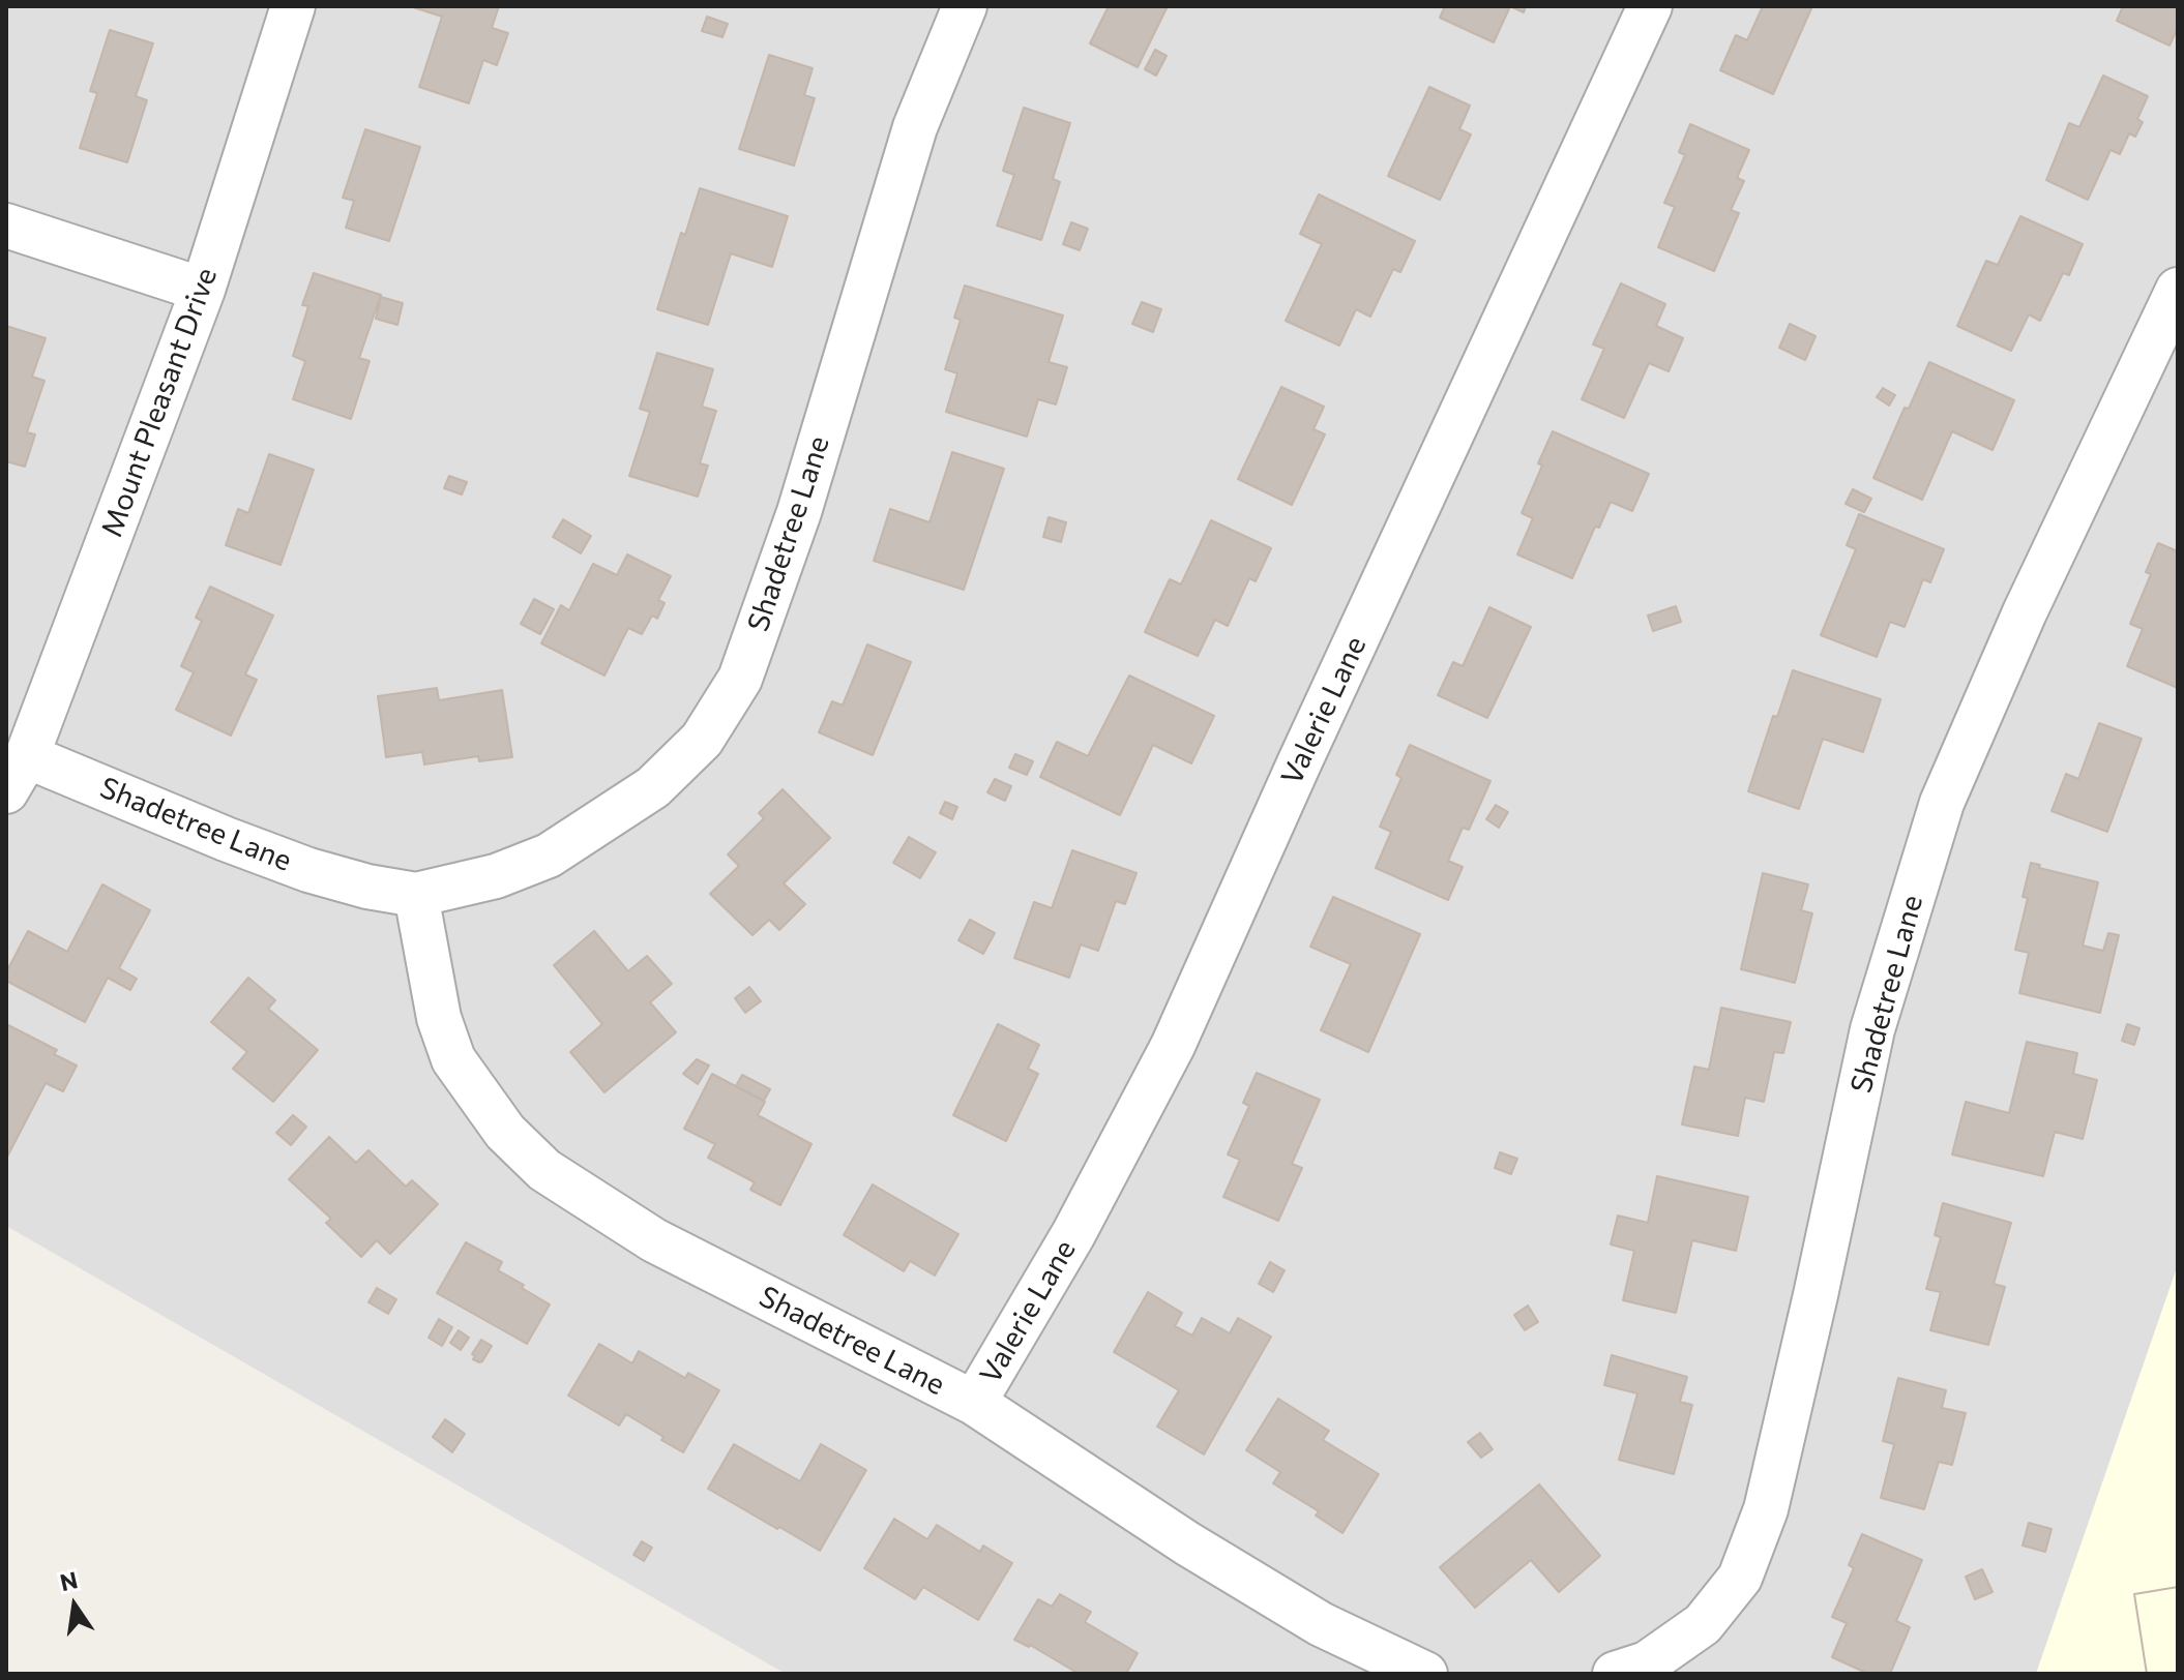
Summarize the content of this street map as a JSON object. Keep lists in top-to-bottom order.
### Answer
{
  "streets": {
    "street": ["Mount Pleasant Drive", "Shadetree Lane", "Valerie Lane"]
  },
  "crossings": [
    ["Mount Pleasant Drive", "Shadetree Lane"],
    ["Shadetree Lane", "Valerie Lane"]
  ],
  "north": "top"
}
